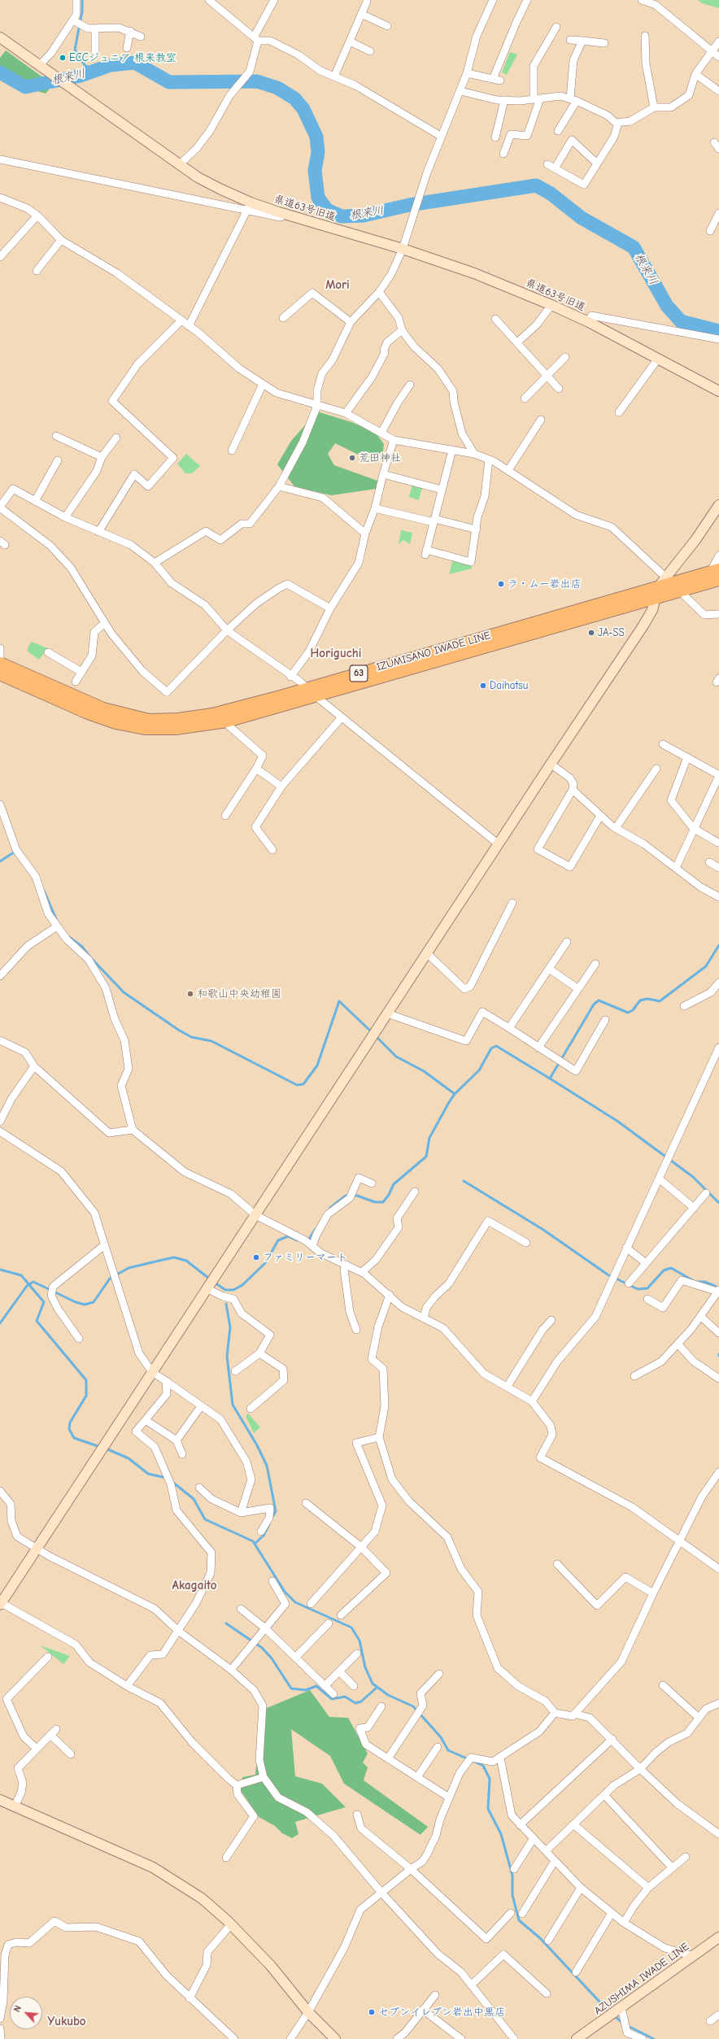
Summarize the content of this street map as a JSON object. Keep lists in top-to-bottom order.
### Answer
{
  "streets": {
    "main road": ["IZUMISANO IWADE LINE", "63"],
    "street": ["県道63号旧道", "AZUSHIMA IWADE LINE"]
  },
  "districts": [
    "Mori",
    "Horiguchi",
    "Akagaito",
    "Yukubo"
  ],
  "water": ["根来川"],
  "places": [
    "ECCジュニア 根来教室",
    "荒田神社",
    "ラ・ムー岩出店",
    "JA-SS",
    "Daihatsu",
    "和歌山中央幼稚園",
    "ファミリーマート",
    "セブンイレブン岩出中黒店"
  ],
  "north": "top left"
}
